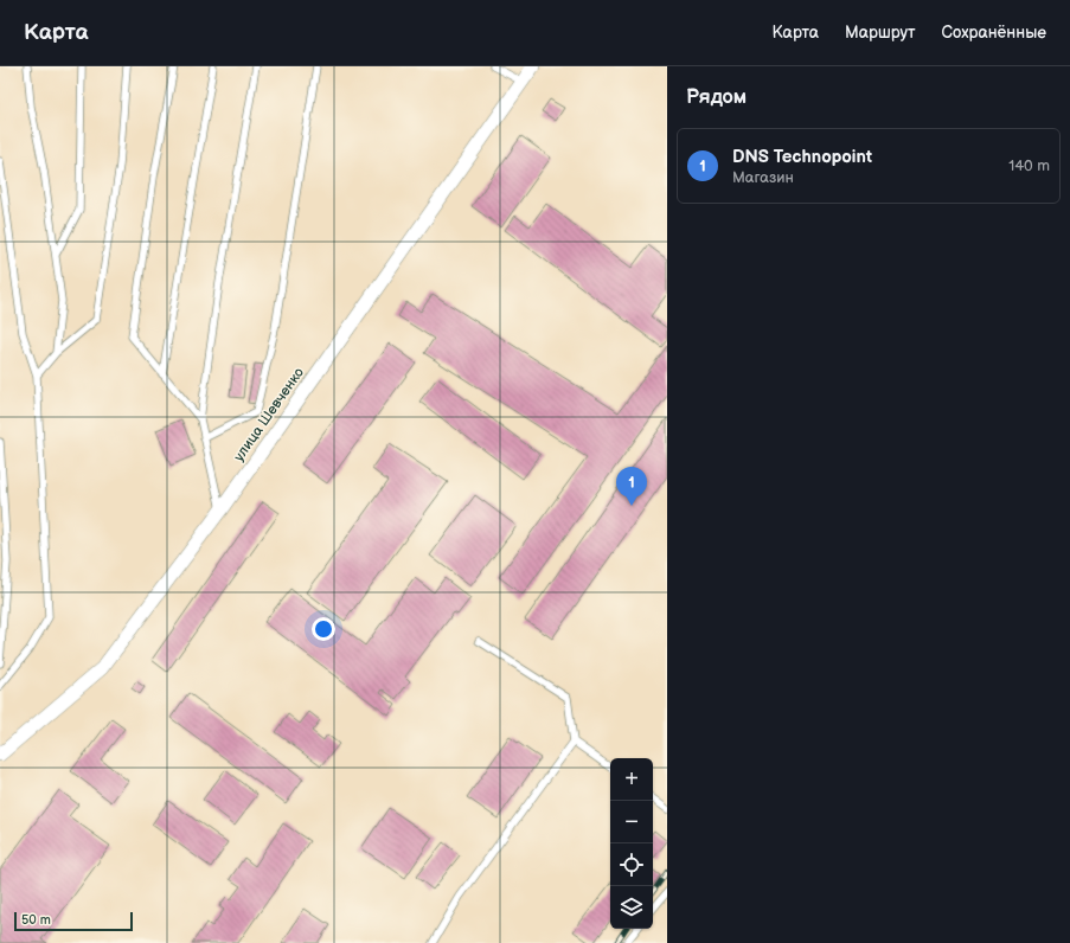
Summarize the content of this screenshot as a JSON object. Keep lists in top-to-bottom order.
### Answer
{
  "streets": {
    "street": ["улица Шевченко"]
  },
  "scale_bar": "50 m",
  "page": {
    "header": "Карта",
    "nav": ["Карта", "Маршрут", "Сохранённые"],
    "heading": "Рядом",
    "list": [
      {
        "mark": "1",
        "name": "DNS Technopoint",
        "note": "Магазин",
        "value": "140 m"
      }
    ],
    "pins": "1",
    "map_buttons": ["+", "−"],
    "scale": "50 m"
  }
}
